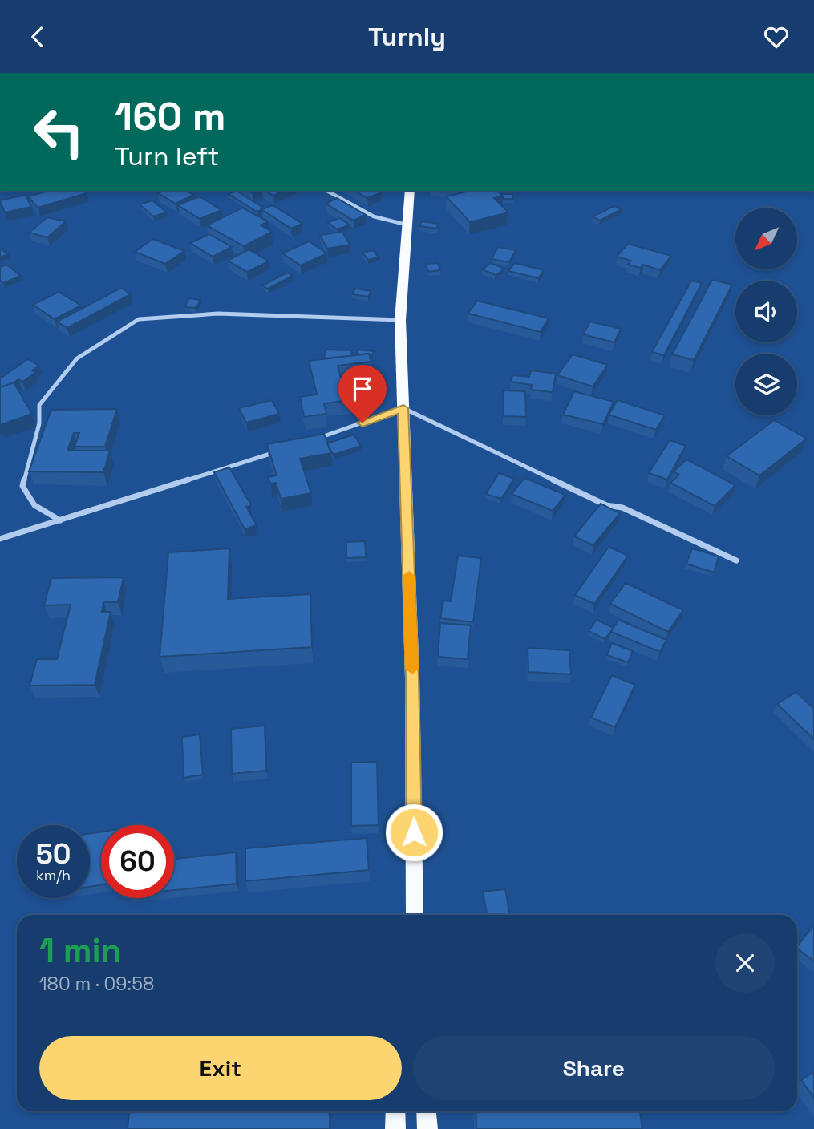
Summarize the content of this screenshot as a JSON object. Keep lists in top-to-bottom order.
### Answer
{
  "north": "bottom left",
  "page": {
    "header": "Turnly",
    "turn": ["160 m", "Turn left"],
    "speed": "50 km/h",
    "limit": "60",
    "heading": ["1 min", "180 m · 09:58"],
    "buttons": ["Exit", "Share"]
  }
}
